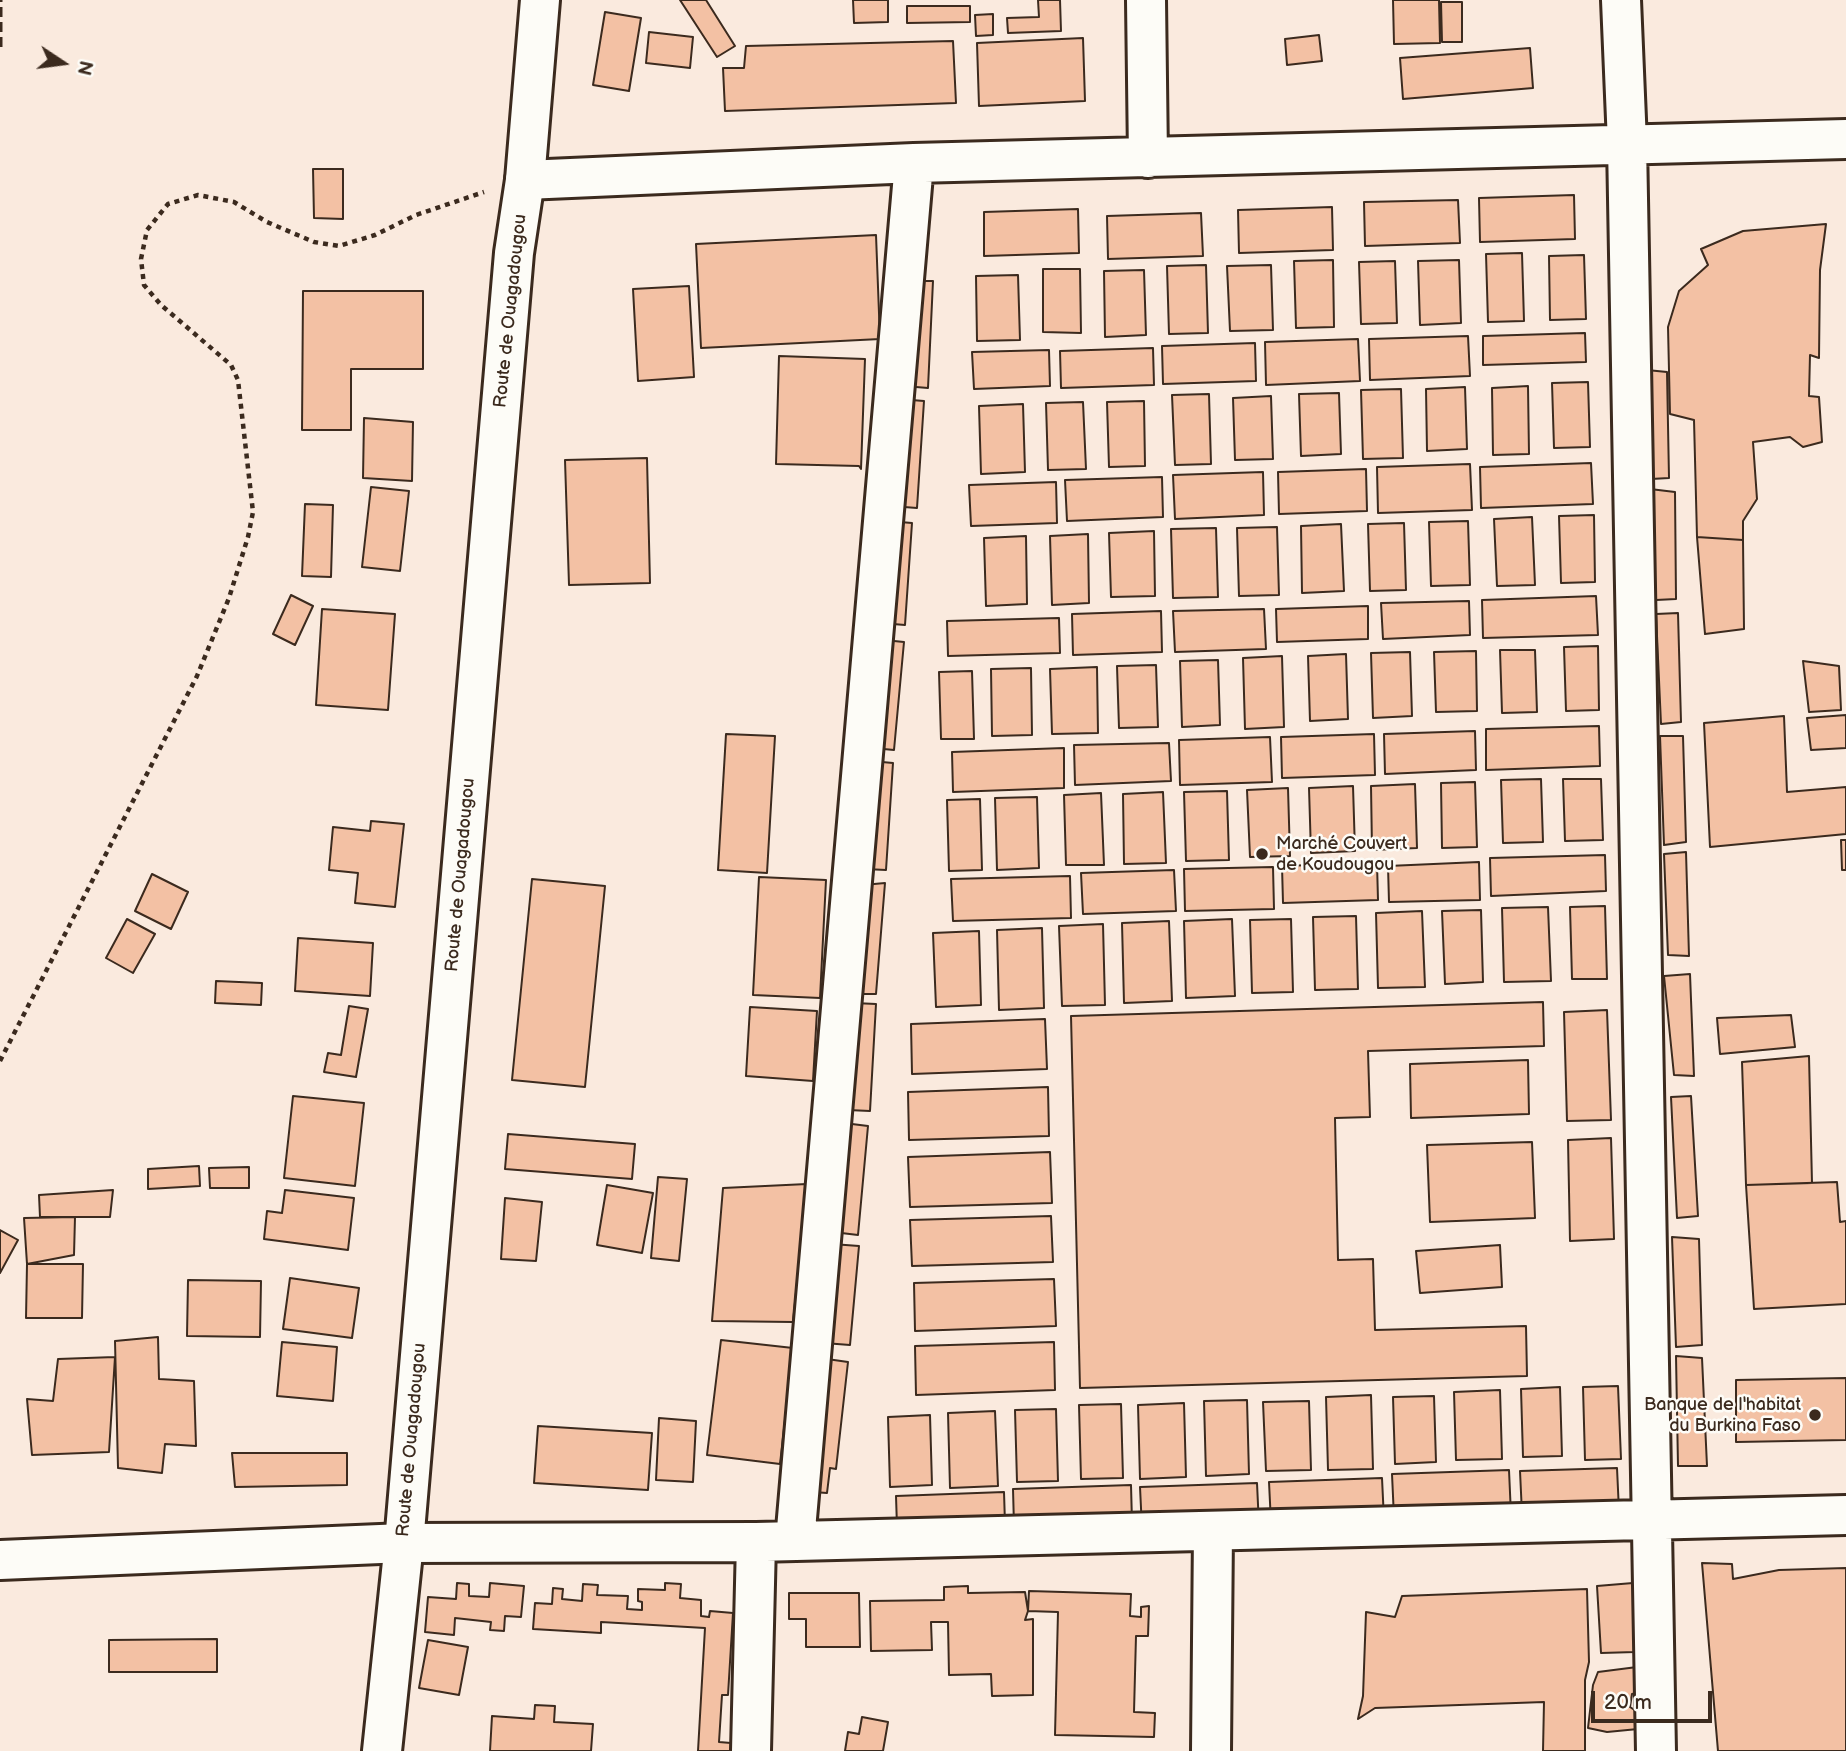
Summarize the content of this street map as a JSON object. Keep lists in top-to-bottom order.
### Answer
{
  "streets": {
    "street": ["Route de Ouagadougou"]
  },
  "places": ["Marché Couvert de Koudougou", "Banque de l'habitat du Burkina Faso"],
  "scale_bar": "20 m",
  "north": "right"
}
